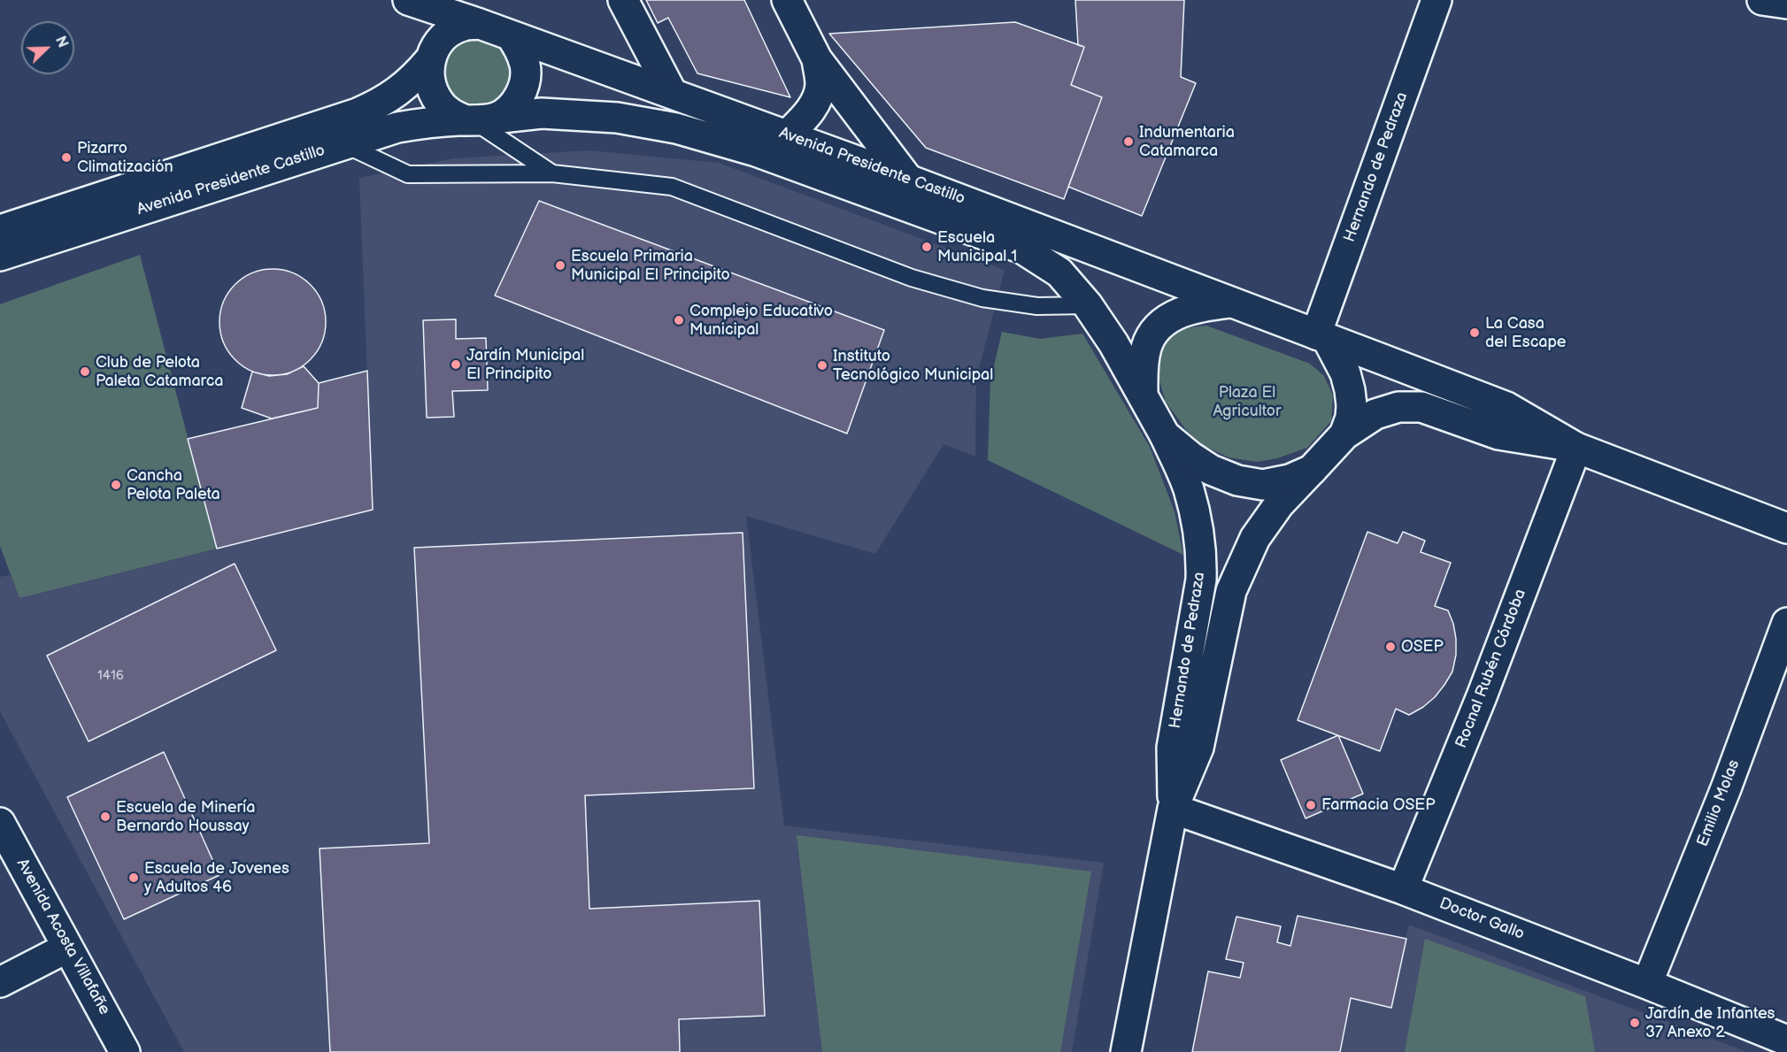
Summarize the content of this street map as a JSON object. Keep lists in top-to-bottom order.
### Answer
{
  "streets": {
    "main road": [
      "Avenida Presidente Castillo",
      "Hernando de Pedraza",
      "Rocnal Rubén Córdoba",
      "Emilio Molas",
      "Doctor Gallo",
      "Avenida Acosta Villafañe"
    ]
  },
  "crossings": [
    ["Avenida Presidente Castillo", "Hernando de Pedraza"],
    ["Hernando de Pedraza", "Doctor Gallo"],
    ["Rocnal Rubén Córdoba", "Doctor Gallo"],
    ["Emilio Molas", "Doctor Gallo"]
  ],
  "parks": ["Plaza El Agricultor"],
  "places": [
    "Indumentaria Catamarca",
    "Pizarro Climatización",
    "Escuela Municipal 1",
    "Escuela Primaria Municipal El Principito",
    "Complejo Educativo Municipal",
    "La Casa del Escape",
    "Jardín Municipal El Principito",
    "Instituto Tecnológico Municipal",
    "Club de Pelota Paleta Catamarca",
    "Cancha Pelota Paleta",
    "OSEP",
    "Farmacia OSEP",
    "Escuela de Minería Bernardo Houssay",
    "Escuela de Jovenes y Adultos 46",
    "Jardín de Infantes 37 Anexo 2"
  ],
  "house_numbers": ["1416"],
  "north": "top right"
}
